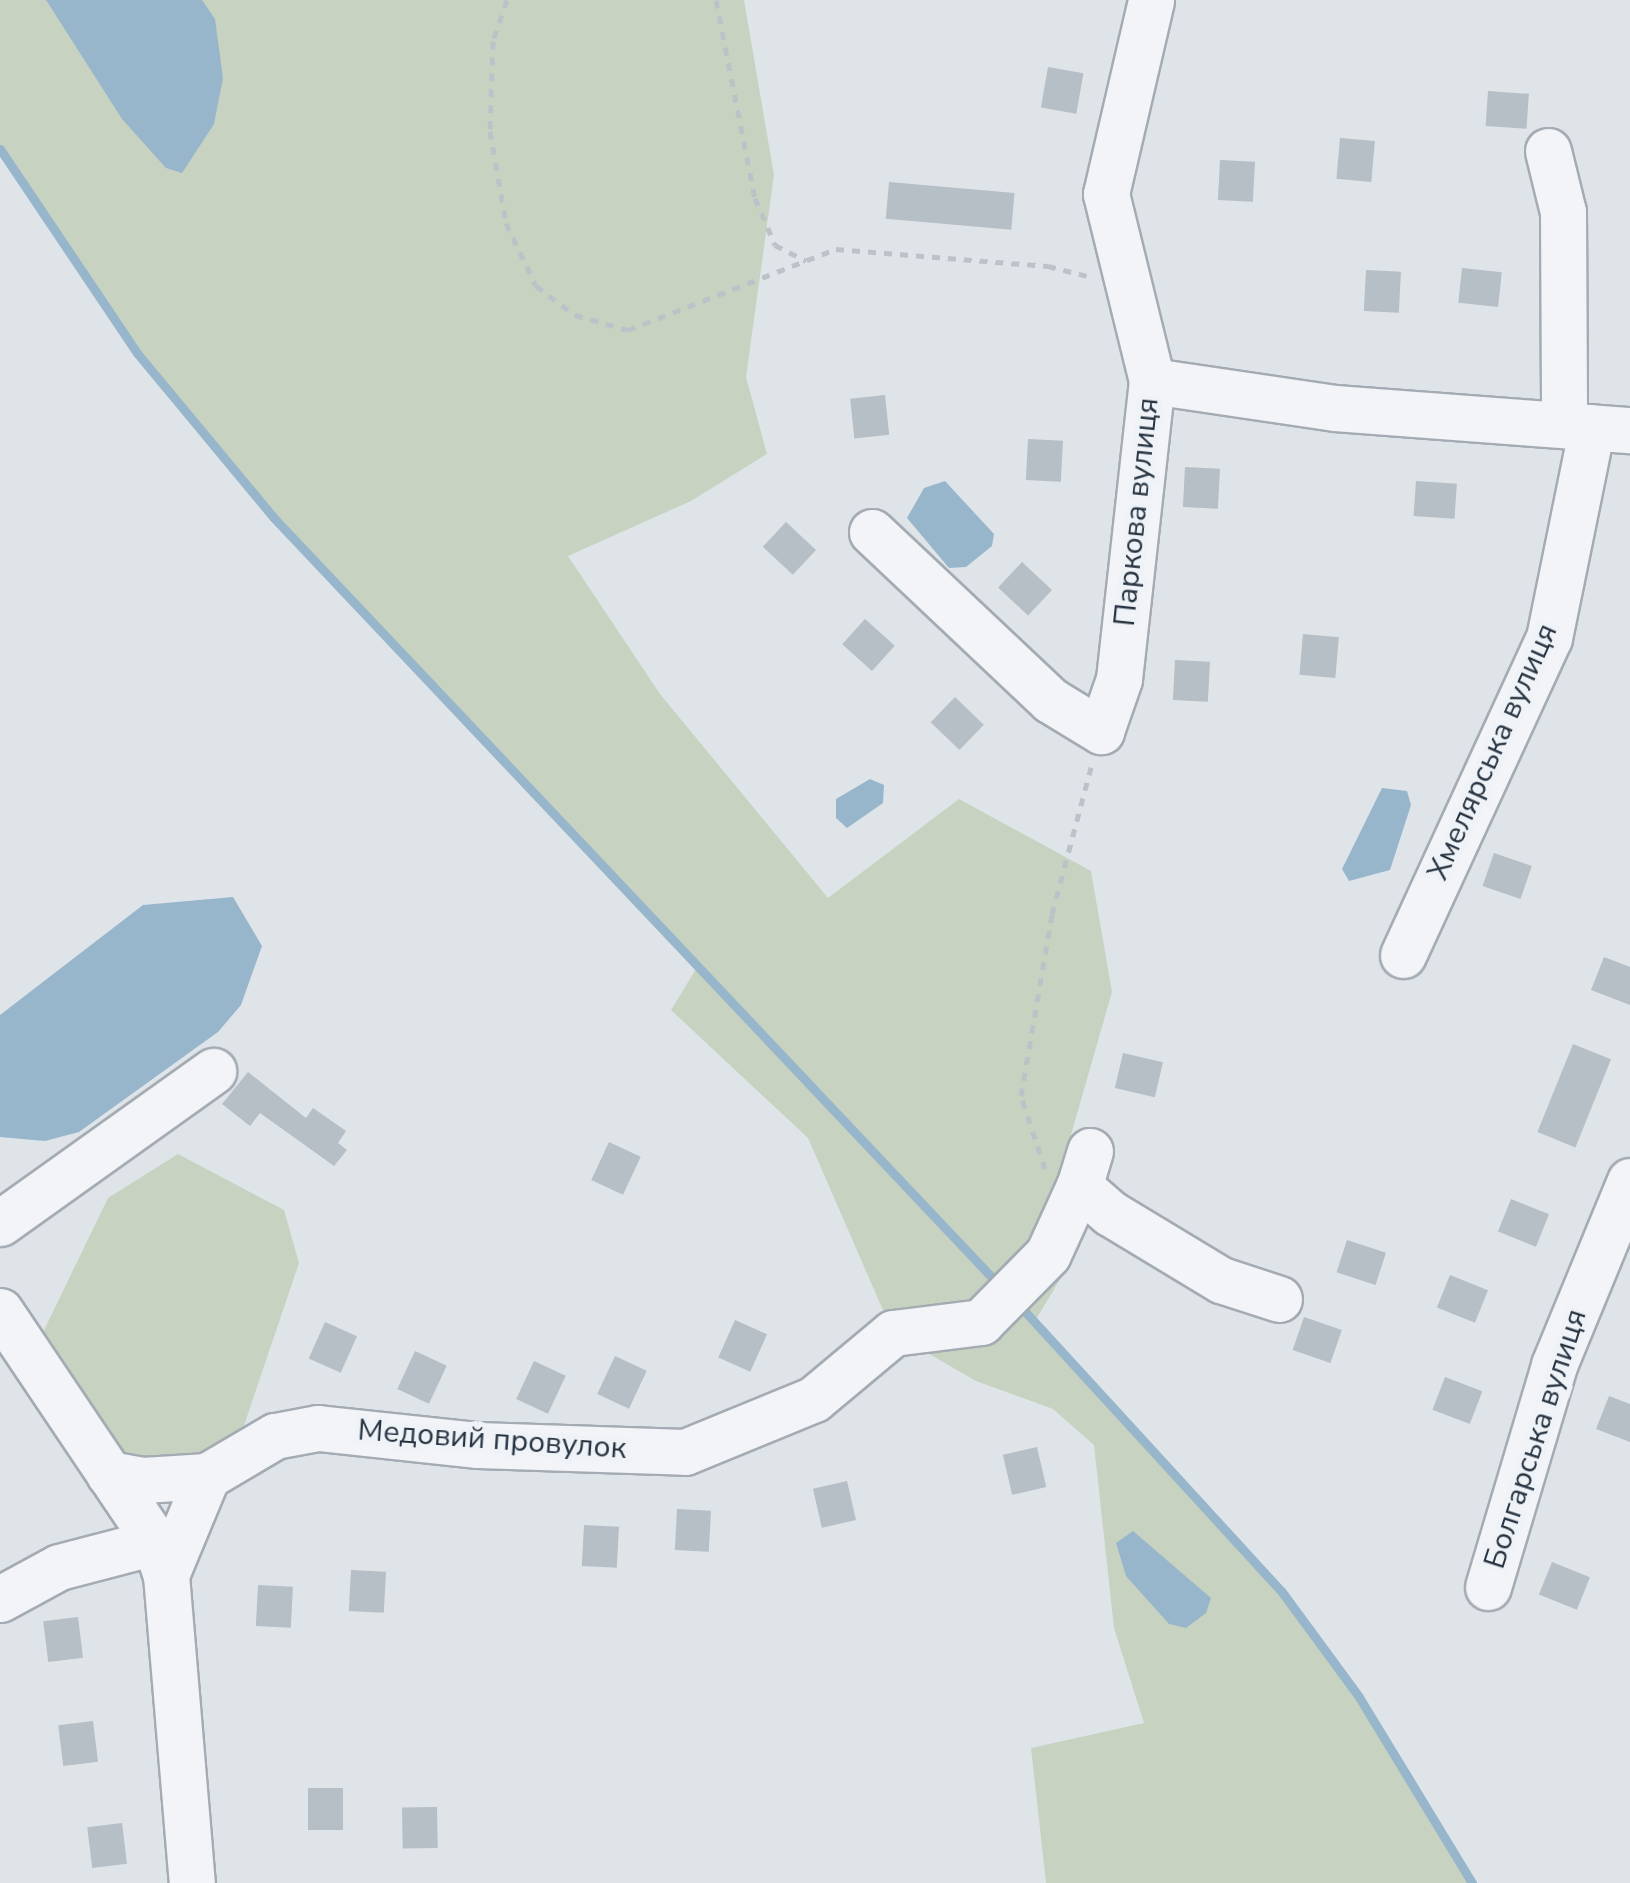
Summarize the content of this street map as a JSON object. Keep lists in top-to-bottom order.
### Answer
{
  "streets": {
    "street": [
      "Паркова вулиця",
      "Хмелярська вулиця",
      "Болгарська вулиця",
      "Медовий провулок"
    ]
  }
}
